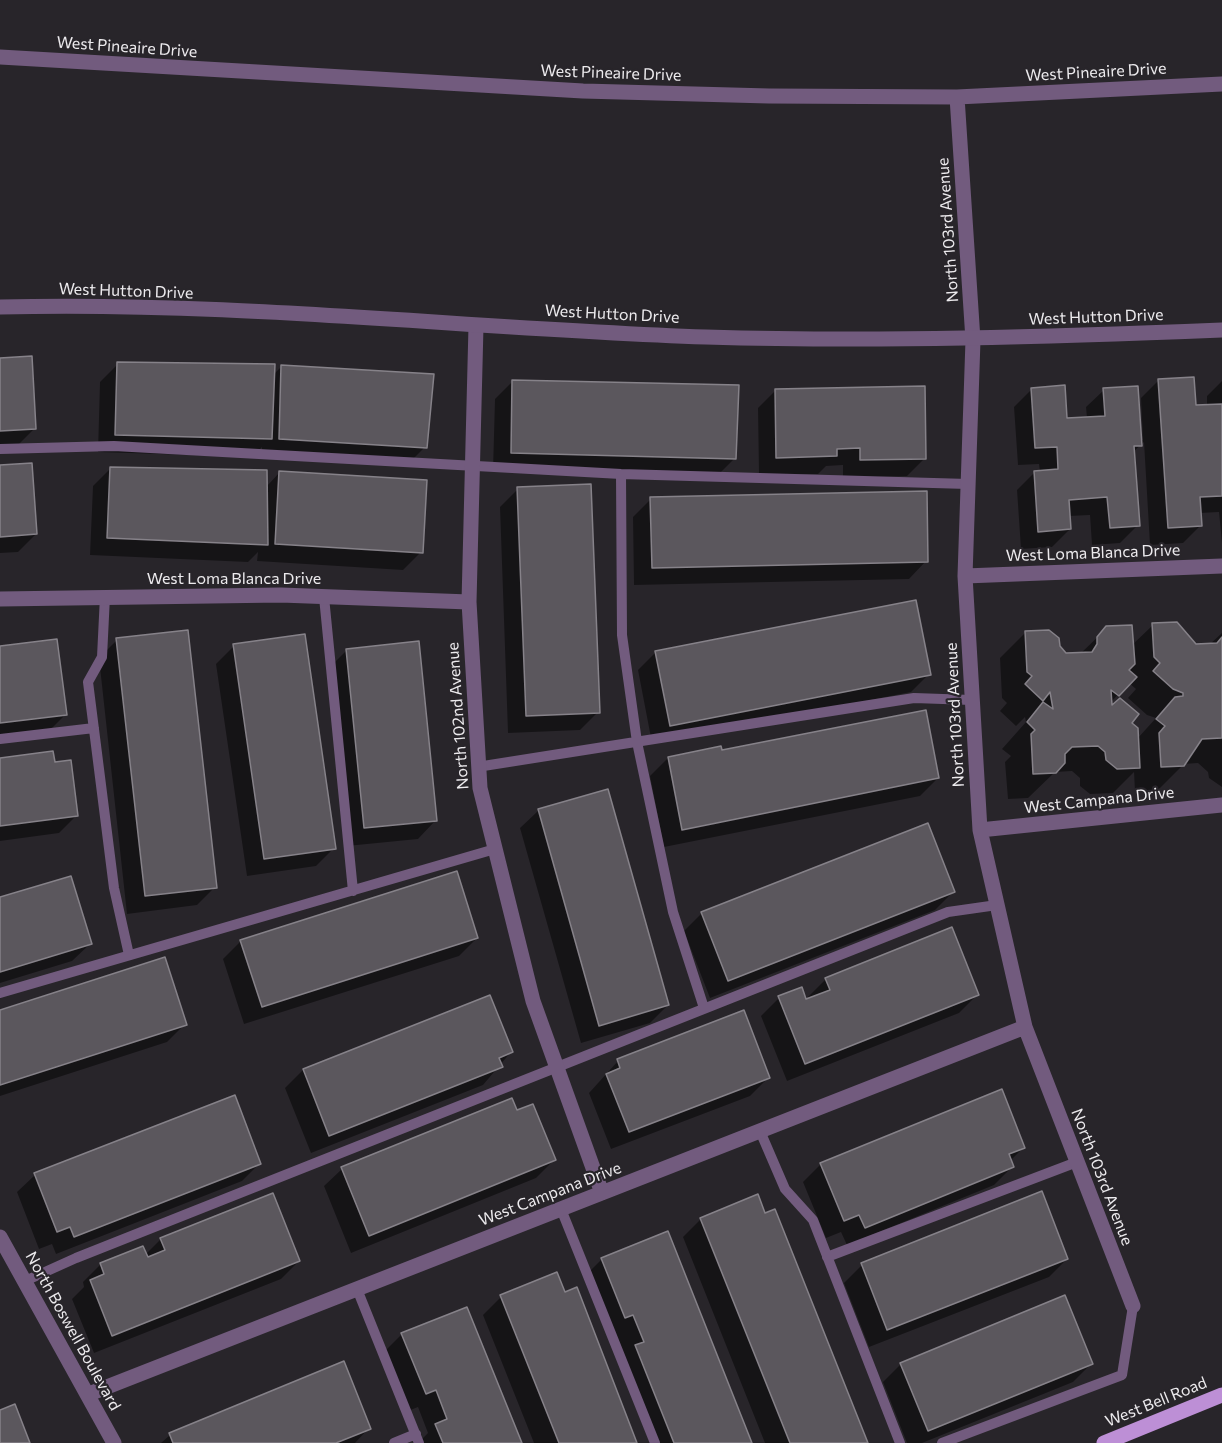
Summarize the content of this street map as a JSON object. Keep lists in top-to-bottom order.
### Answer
{
  "streets": {
    "main road": ["West Bell Road"],
    "street": [
      "West Pineaire Drive",
      "North 103rd Avenue",
      "West Hutton Drive",
      "West Loma Blanca Drive",
      "North 102nd Avenue",
      "West Campana Drive",
      "North Boswell Boulevard"
    ]
  },
  "crossings": [
    ["West Pineaire Drive", "North 103rd Avenue"],
    ["North 103rd Avenue", "West Hutton Drive"],
    ["North 103rd Avenue", "West Loma Blanca Drive"],
    ["North 103rd Avenue", "West Campana Drive"],
    ["West Hutton Drive", "North 102nd Avenue"],
    ["West Loma Blanca Drive", "North 102nd Avenue"],
    ["North 102nd Avenue", "West Campana Drive"],
    ["West Campana Drive", "North Boswell Boulevard"]
  ]
}
